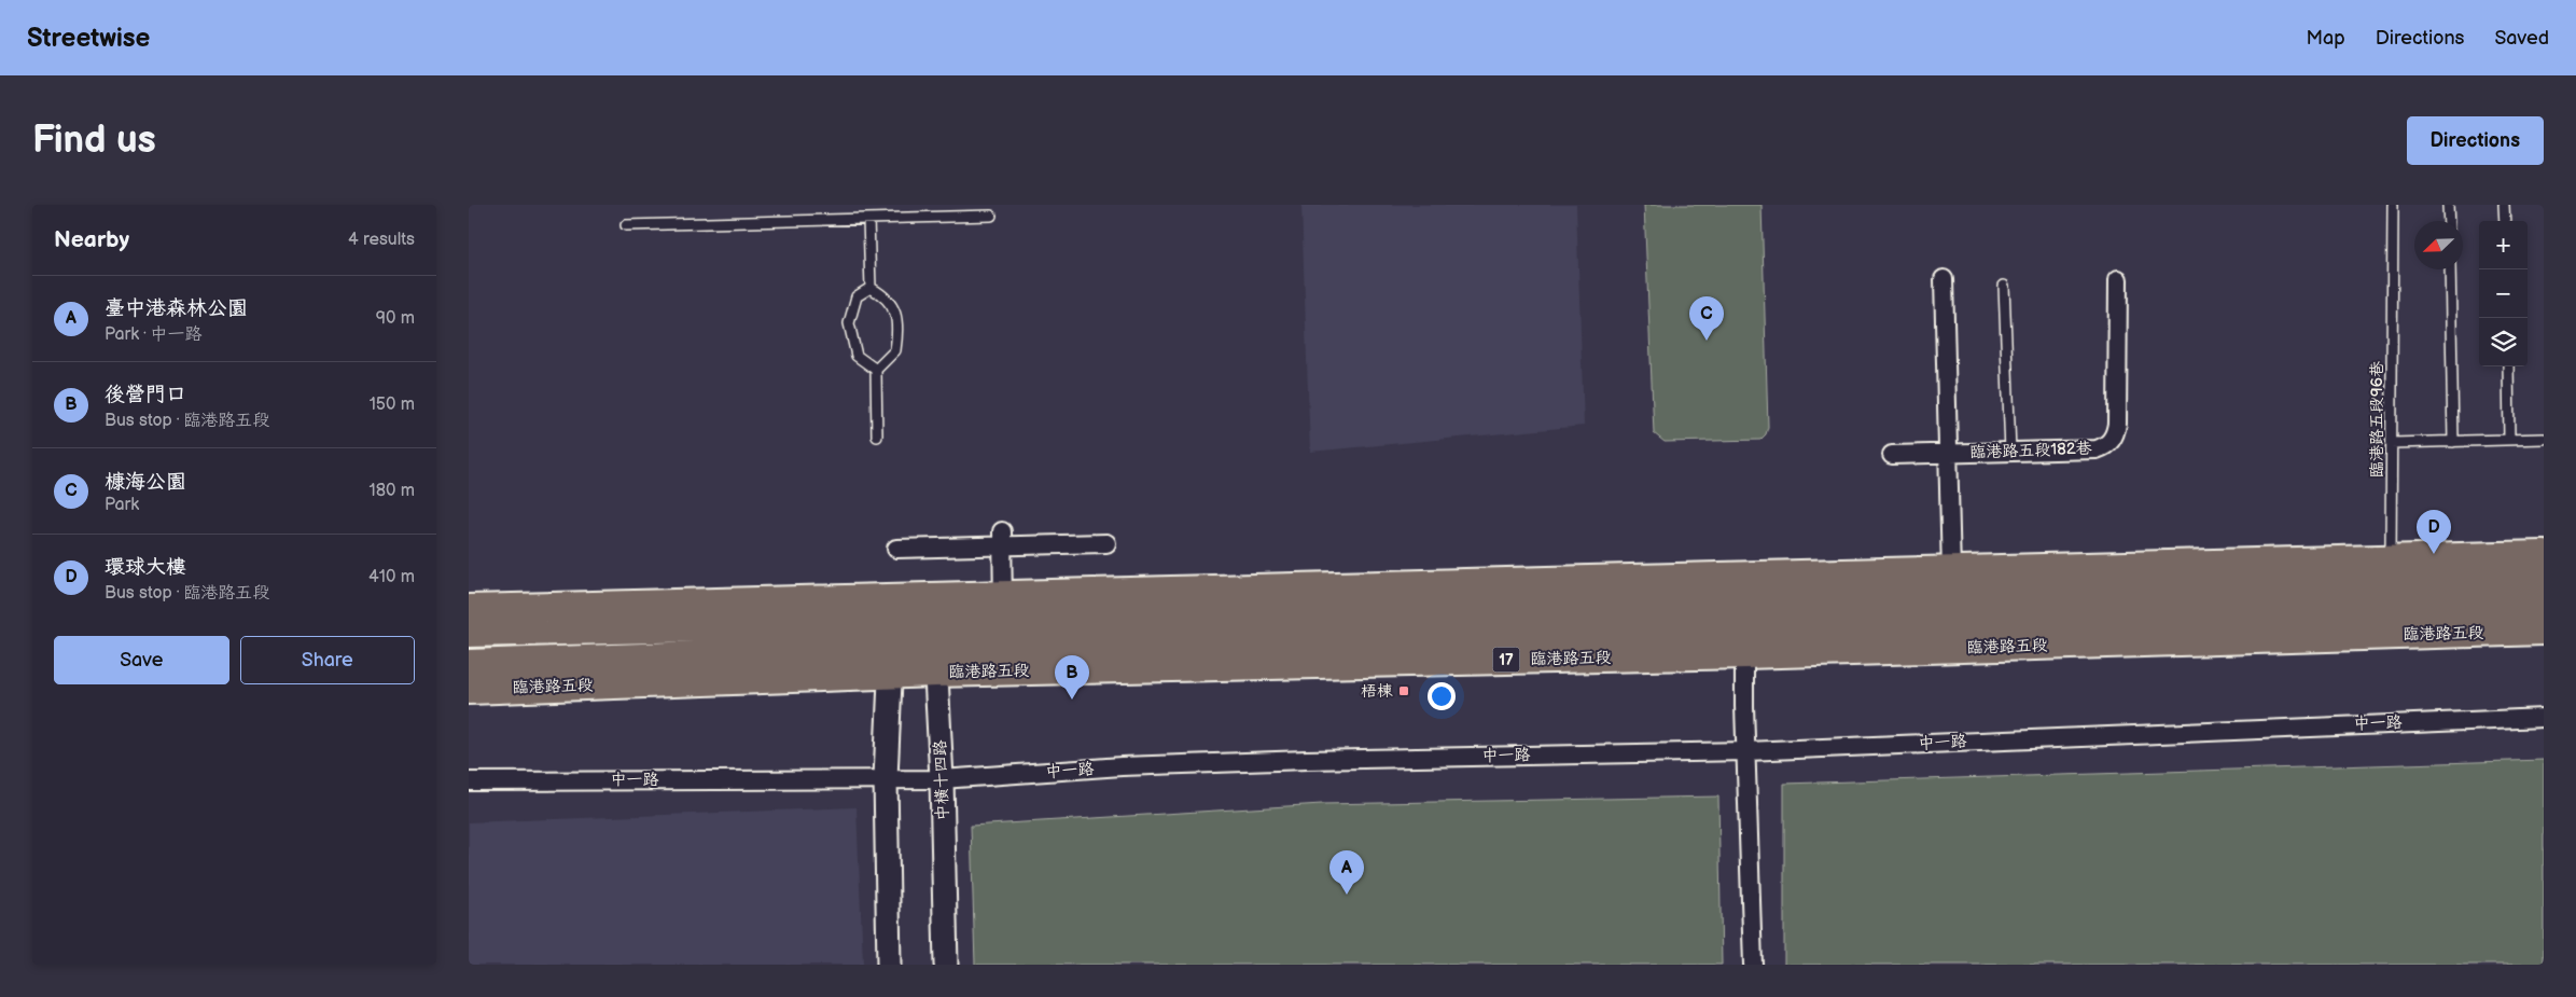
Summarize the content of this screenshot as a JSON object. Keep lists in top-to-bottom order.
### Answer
{
  "streets": {
    "main road": ["臨港路五段", "17"],
    "street": ["臨港路五段182巷", "中一路", "中橫十四路"],
    "lane": ["臨港路五段96巷"]
  },
  "crossings": [
    ["臨港路五段96巷", "臨港路五段"],
    ["臨港路五段182巷", "臨港路五段"],
    ["臨港路五段", "中橫十四路"],
    ["中一路", "中橫十四路"]
  ],
  "places": {
    "transit": ["梧棟"]
  },
  "north": "bottom left",
  "page": {
    "header": "Streetwise",
    "nav": ["Map", "Directions", "Saved"],
    "buttons": [
      "Directions",
      ["Save", "Share"]
    ],
    "title": "Find us",
    "heading": ["Nearby", "4 results"],
    "map_buttons": ["+", "−"],
    "list": [
      {
        "mark": "A",
        "name": "臺中港森林公園",
        "note": "Park · 中一路",
        "value": "90 m"
      },
      {
        "mark": "B",
        "name": "後營門口",
        "note": "Bus stop · 臨港路五段",
        "value": "150 m"
      },
      {
        "mark": "C",
        "name": "槺海公園",
        "note": "Park",
        "value": "180 m"
      },
      {
        "mark": "D",
        "name": "環球大樓",
        "note": "Bus stop · 臨港路五段",
        "value": "410 m"
      }
    ],
    "pins": [
      "C",
      "D",
      "B",
      "A"
    ]
  }
}
